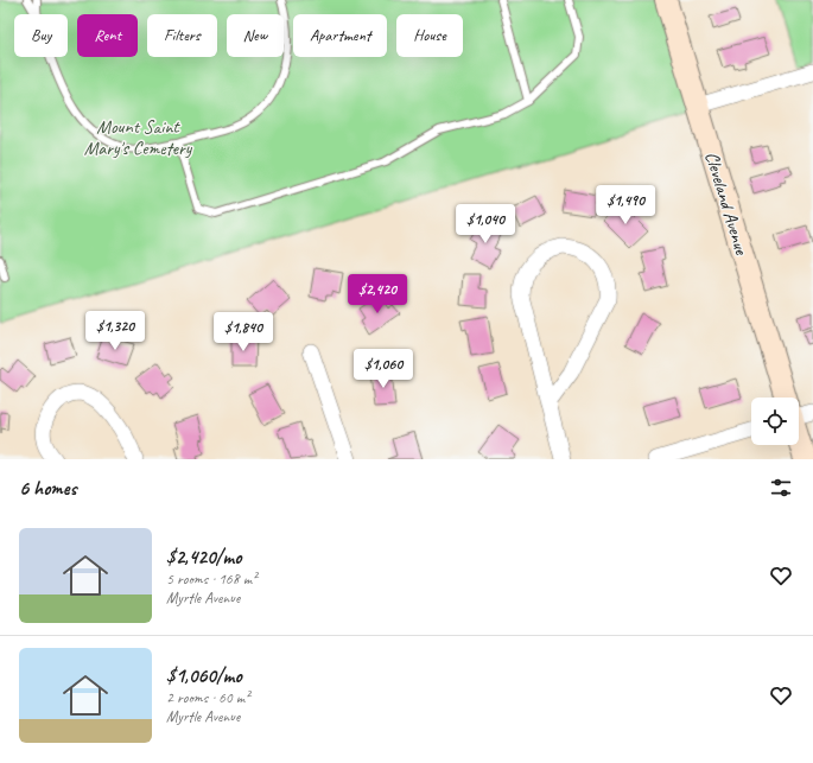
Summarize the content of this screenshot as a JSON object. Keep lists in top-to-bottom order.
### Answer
{
  "streets": {
    "main road": ["Cleveland Avenue"]
  },
  "parks": ["Mount Saint Mary's Cemetery"],
  "page": {
    "chip": [
      "Buy",
      "Rent",
      "Filters",
      "New",
      "Apartment",
      "House"
    ],
    "price": [
      "$1,490",
      "$1,040",
      "$2,420",
      "$1,320",
      "$1,840",
      "$1,060"
    ],
    "heading": "6 homes",
    "list": [
      {
        "name": "$2,420/mo",
        "note": "5 rooms · 168 m² · Myrtle Avenue"
      },
      {
        "name": "$1,060/mo",
        "note": "2 rooms · 60 m² · Myrtle Avenue"
      }
    ]
  }
}
